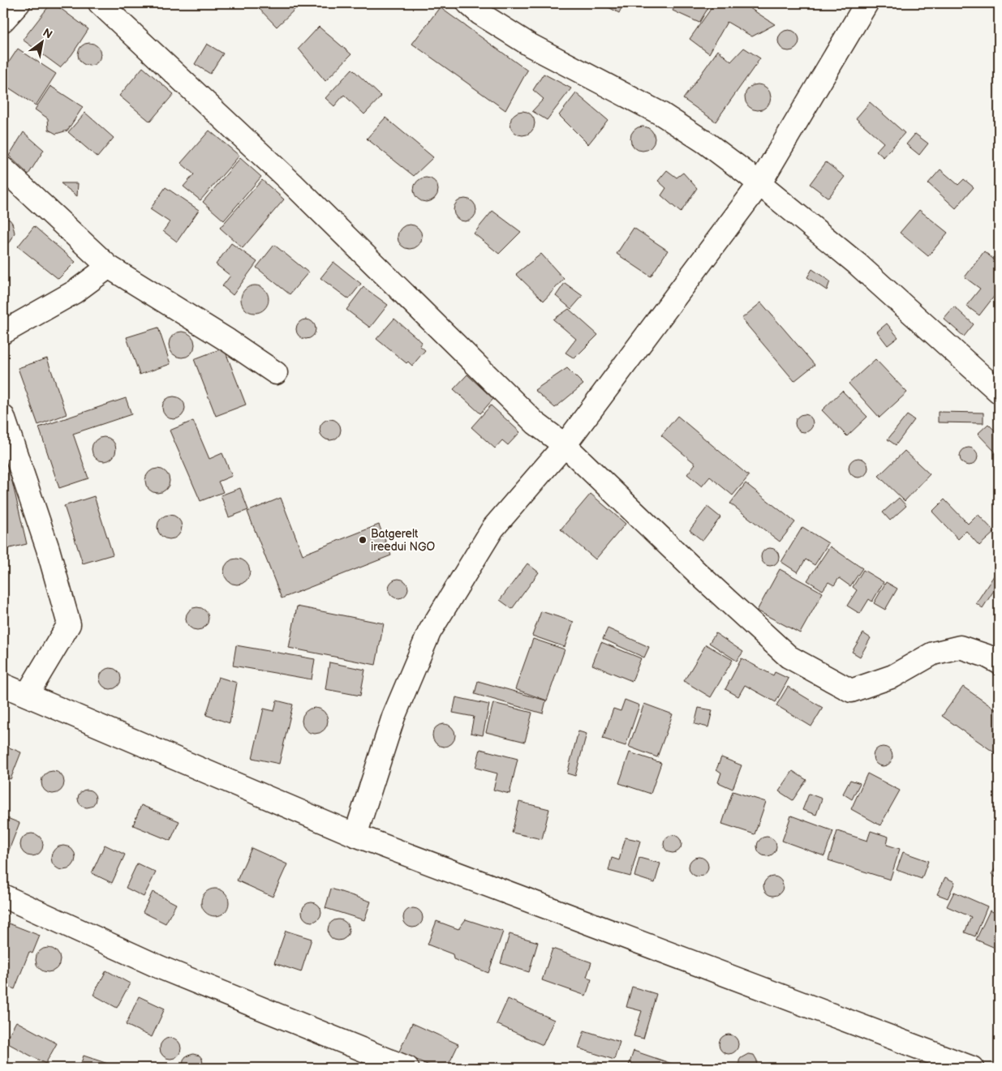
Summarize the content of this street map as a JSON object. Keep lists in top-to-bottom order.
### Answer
{
  "places": ["Batgerelt ireedui NGO"],
  "north": "top right"
}
